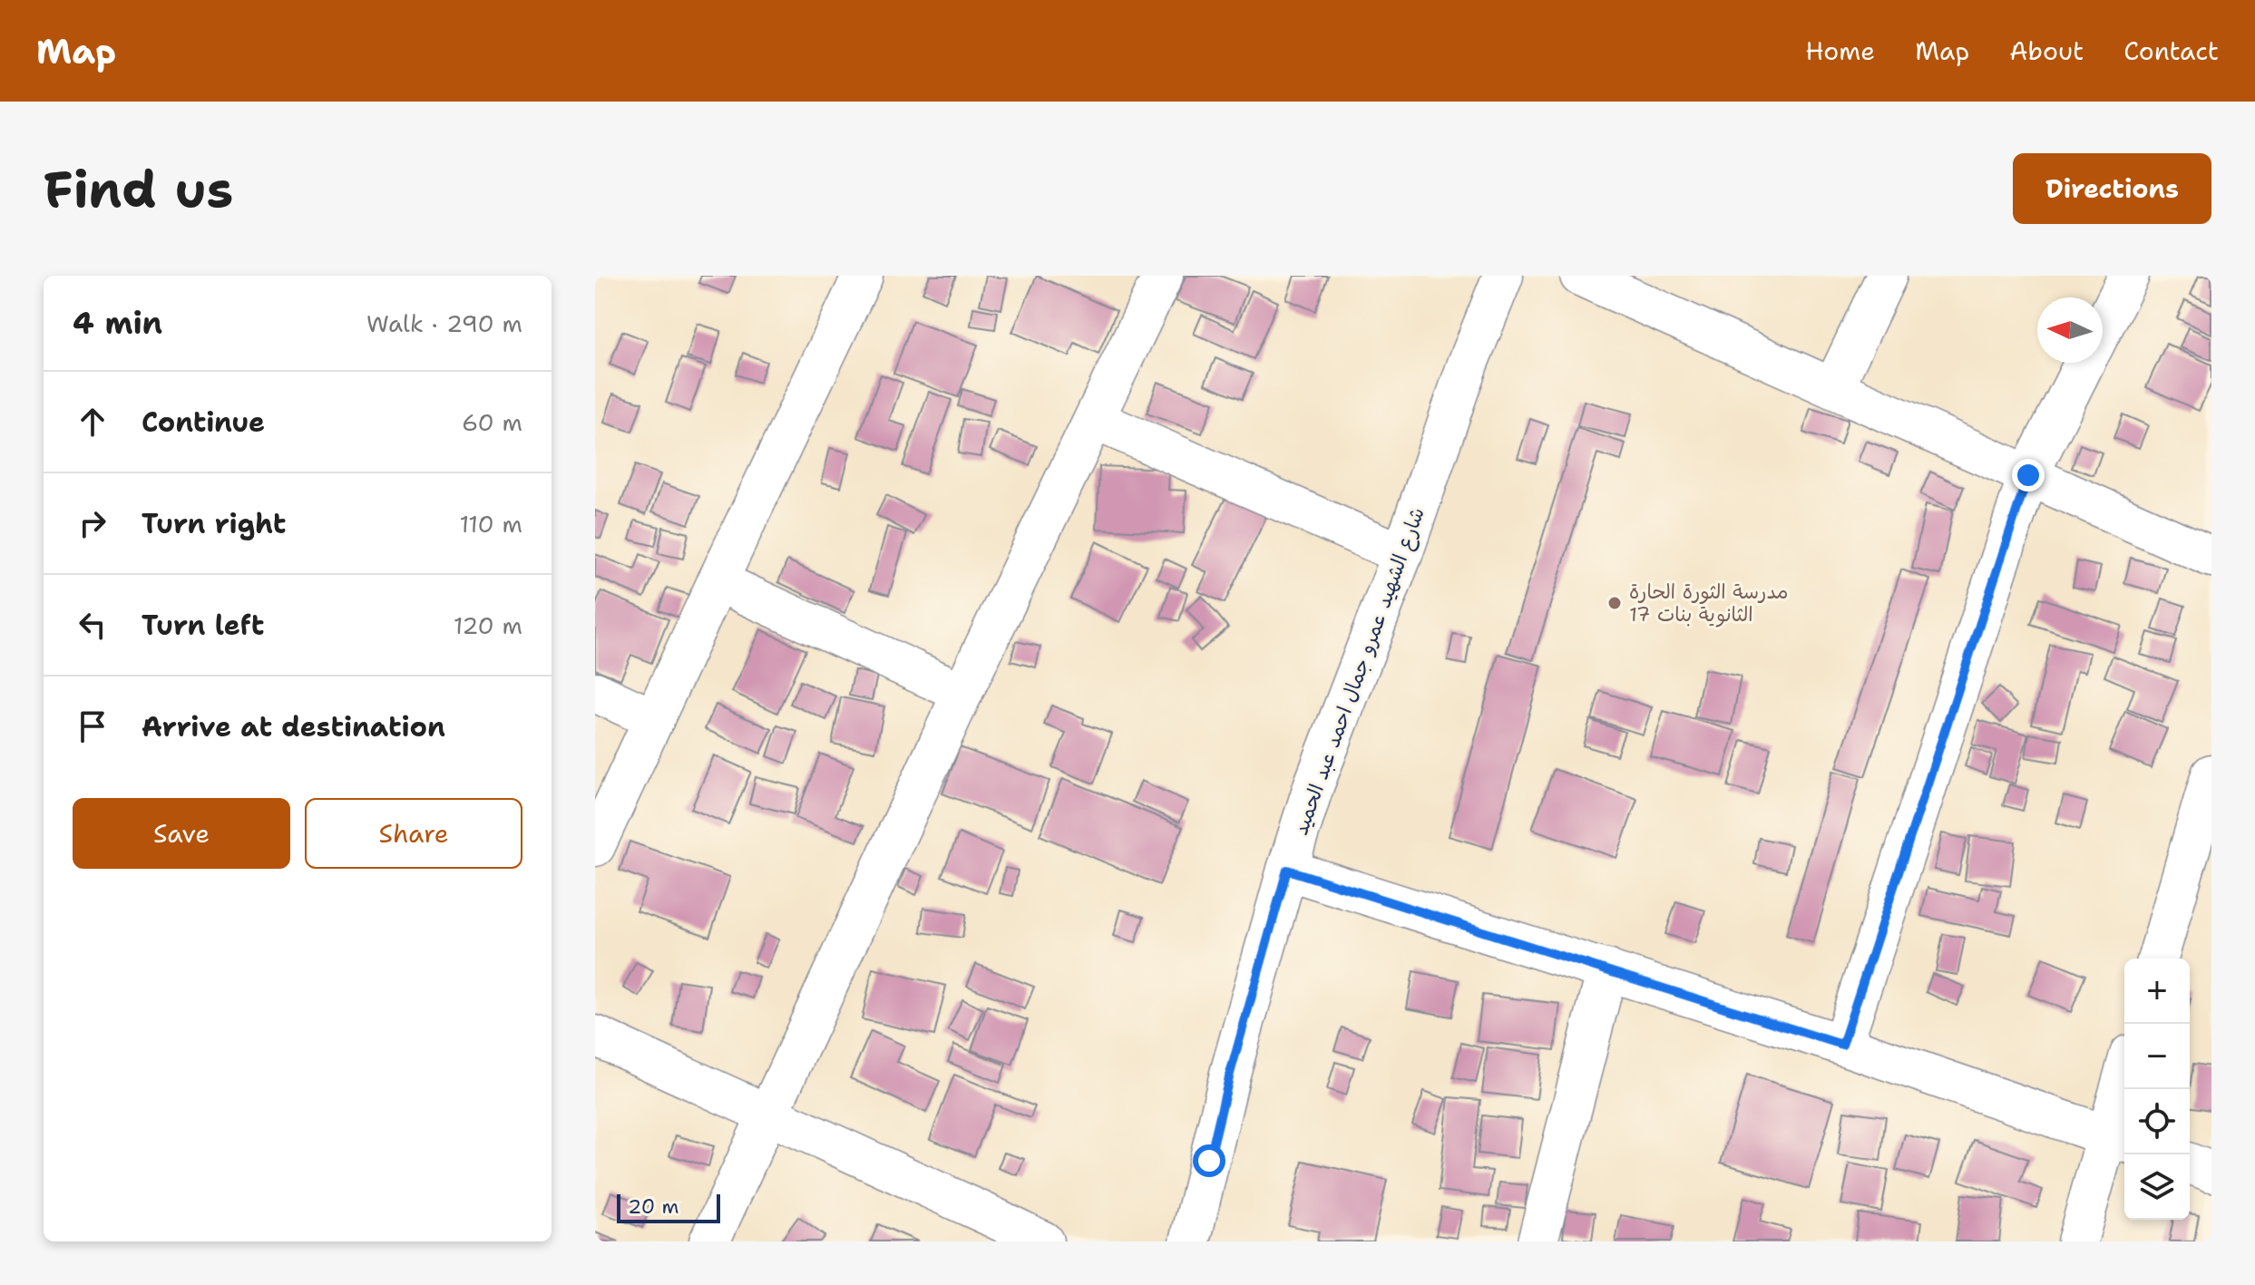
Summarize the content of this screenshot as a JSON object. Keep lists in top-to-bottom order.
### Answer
{
  "streets": {
    "street": ["شارع الشهيد عمرو جمال احمد عبد الحميد"]
  },
  "places": ["مدرسة الثورة الحارة 17 الثانوية بنات"],
  "scale_bar": "20 m",
  "north": "left",
  "page": {
    "header": "Map",
    "nav": [
      "Home",
      "Map",
      "About",
      "Contact"
    ],
    "buttons": [
      "Directions",
      ["Save", "Share"]
    ],
    "title": "Find us",
    "heading": ["4 min", "Walk · 290 m"],
    "list": [
      ["Continue", "60 m"],
      ["Turn right", "110 m"],
      ["Turn left", "120 m"],
      "Arrive at destination"
    ],
    "map_buttons": ["+", "−"],
    "scale": "20 m"
  }
}
